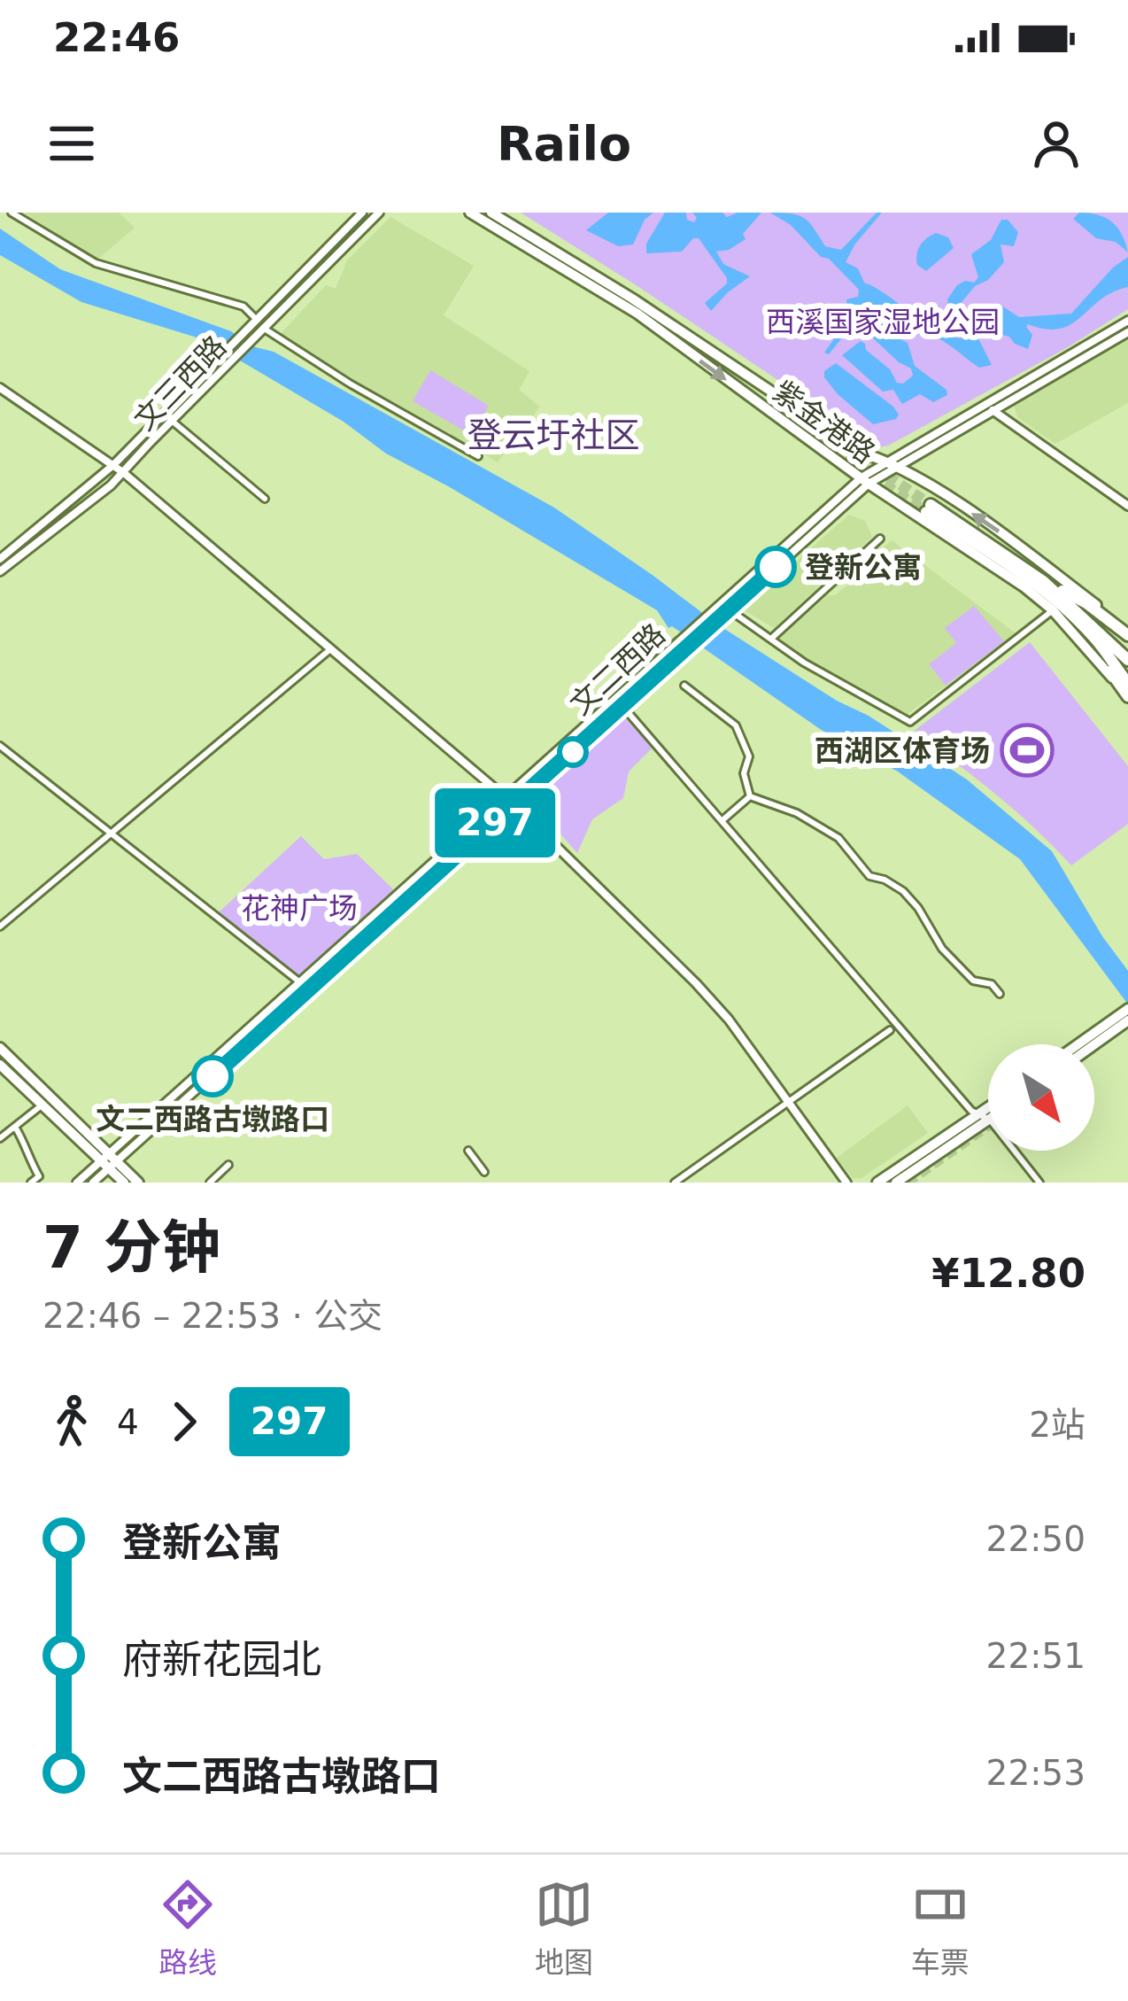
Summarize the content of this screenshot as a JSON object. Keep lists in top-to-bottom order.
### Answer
{
  "streets": {
    "main road": ["文三西路", "紫金港路", "文二西路"]
  },
  "crossings": [
    ["紫金港路", "文二西路"]
  ],
  "districts": ["登云圩社区"],
  "parks": ["西溪国家湿地公园", "花神广场"],
  "places": {
    "other": ["登新公寓", "文二西路古墩路口"],
    "sports": ["西湖区体育场"]
  },
  "lines": ["bus line 297"],
  "north": "bottom right",
  "page": {
    "status": "22:46",
    "header": "Railo",
    "on_map": "297",
    "heading": ["7 分钟", "22:46 – 22:53 · 公交", "¥12.80"],
    "legs": ["4", "297", "2站"],
    "list": [
      {
        "name": "登新公寓",
        "value": "22:50"
      },
      {
        "name": "府新花园北",
        "value": "22:51"
      },
      {
        "name": "文二西路古墩路口",
        "value": "22:53"
      }
    ],
    "tabs": ["路线", "地图", "车票"]
  }
}
